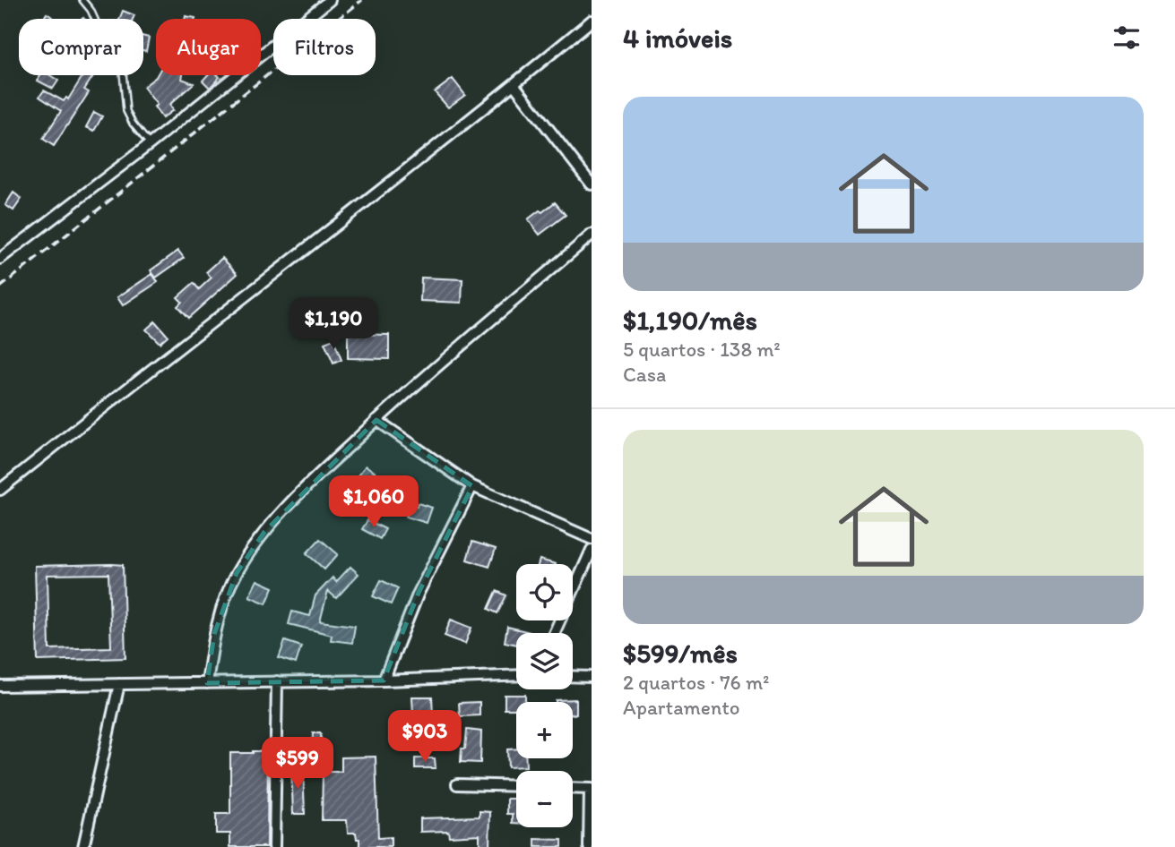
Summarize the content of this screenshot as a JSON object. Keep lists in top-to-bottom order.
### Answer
{
  "page": {
    "heading": "4 imóveis",
    "chip": ["Comprar", "Alugar", "Filtros"],
    "list": [
      {
        "name": "$1,190/mês",
        "note": "5 quartos · 138 m² · Casa"
      },
      {
        "name": "$599/mês",
        "note": "2 quartos · 76 m² · Apartamento"
      }
    ],
    "price": [
      "$1,190",
      "$1,060",
      "$903",
      "$599"
    ],
    "map_buttons": ["+", "−"]
  }
}
